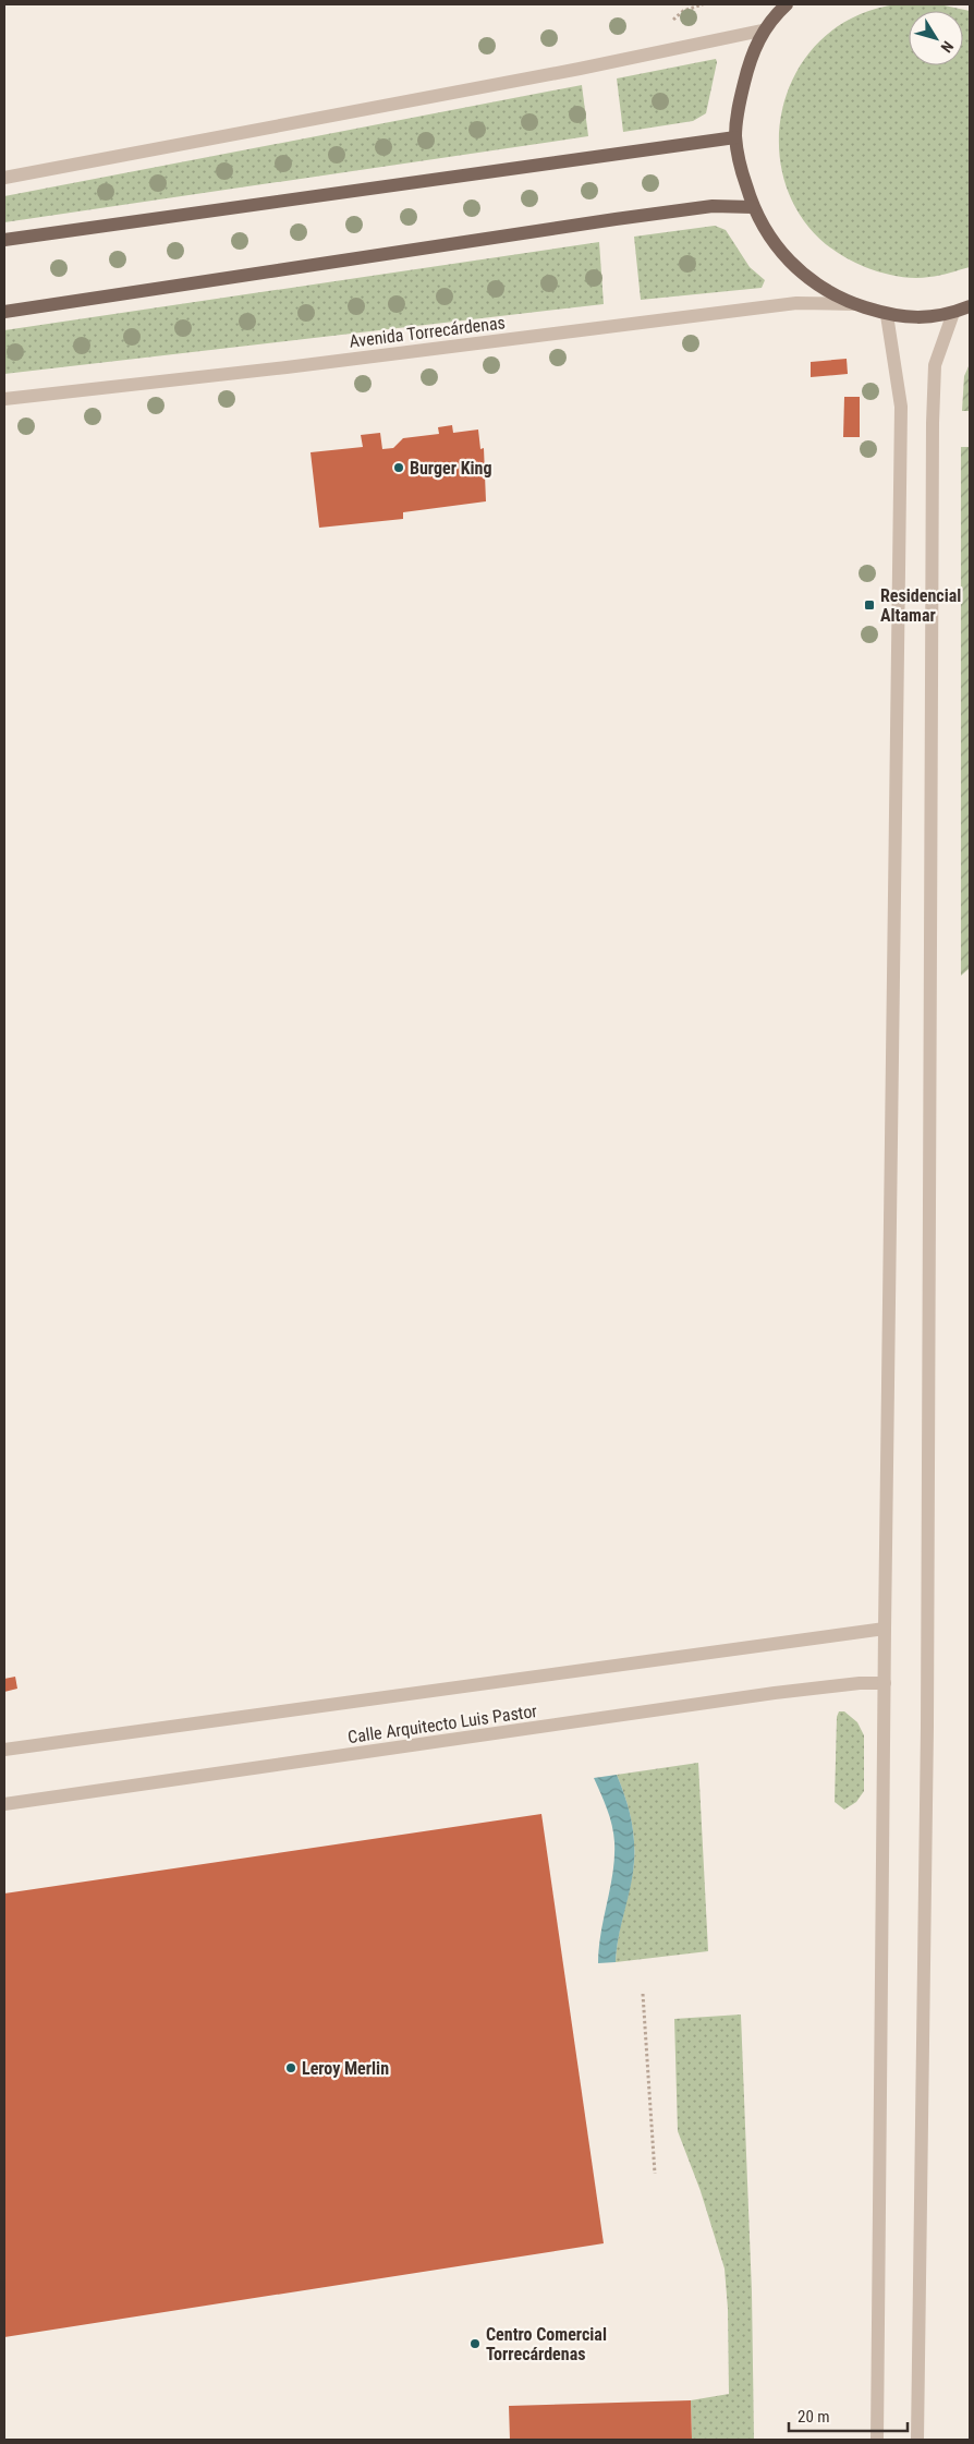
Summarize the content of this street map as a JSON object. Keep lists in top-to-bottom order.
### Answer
{
  "streets": {
    "street": ["Avenida Torrecárdenas", "Calle Arquitecto Luis Pastor"]
  },
  "places": {
    "other": ["Burger King", "Leroy Merlin", "Centro Comercial Torrecárdenas"],
    "transit": ["Residencial Altamar"]
  },
  "scale_bar": "20 m",
  "north": "bottom right"
}
